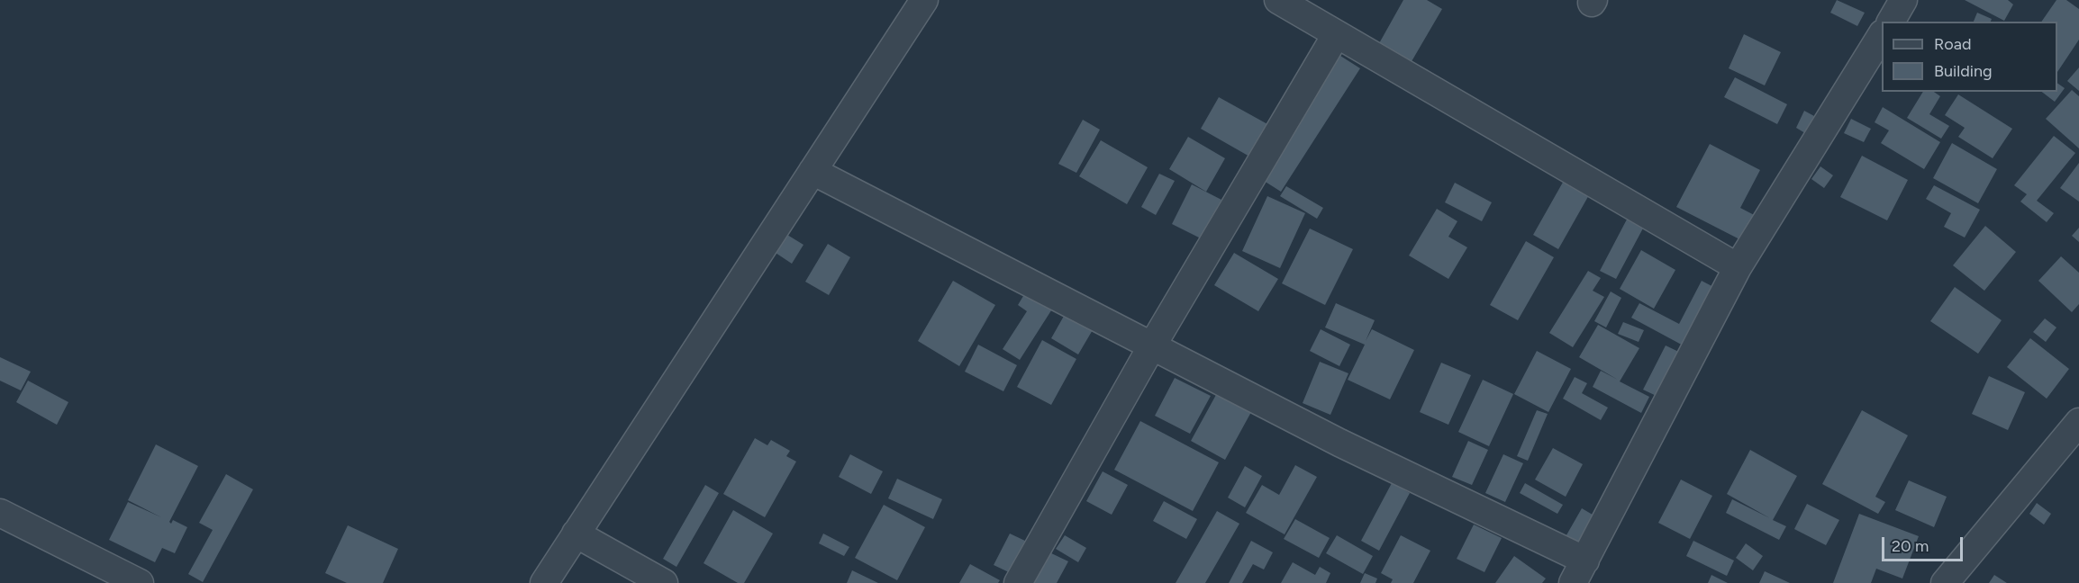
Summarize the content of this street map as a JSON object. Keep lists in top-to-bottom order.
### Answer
{
  "legend": ["Road", "Building"],
  "scale_bar": "20 m"
}
